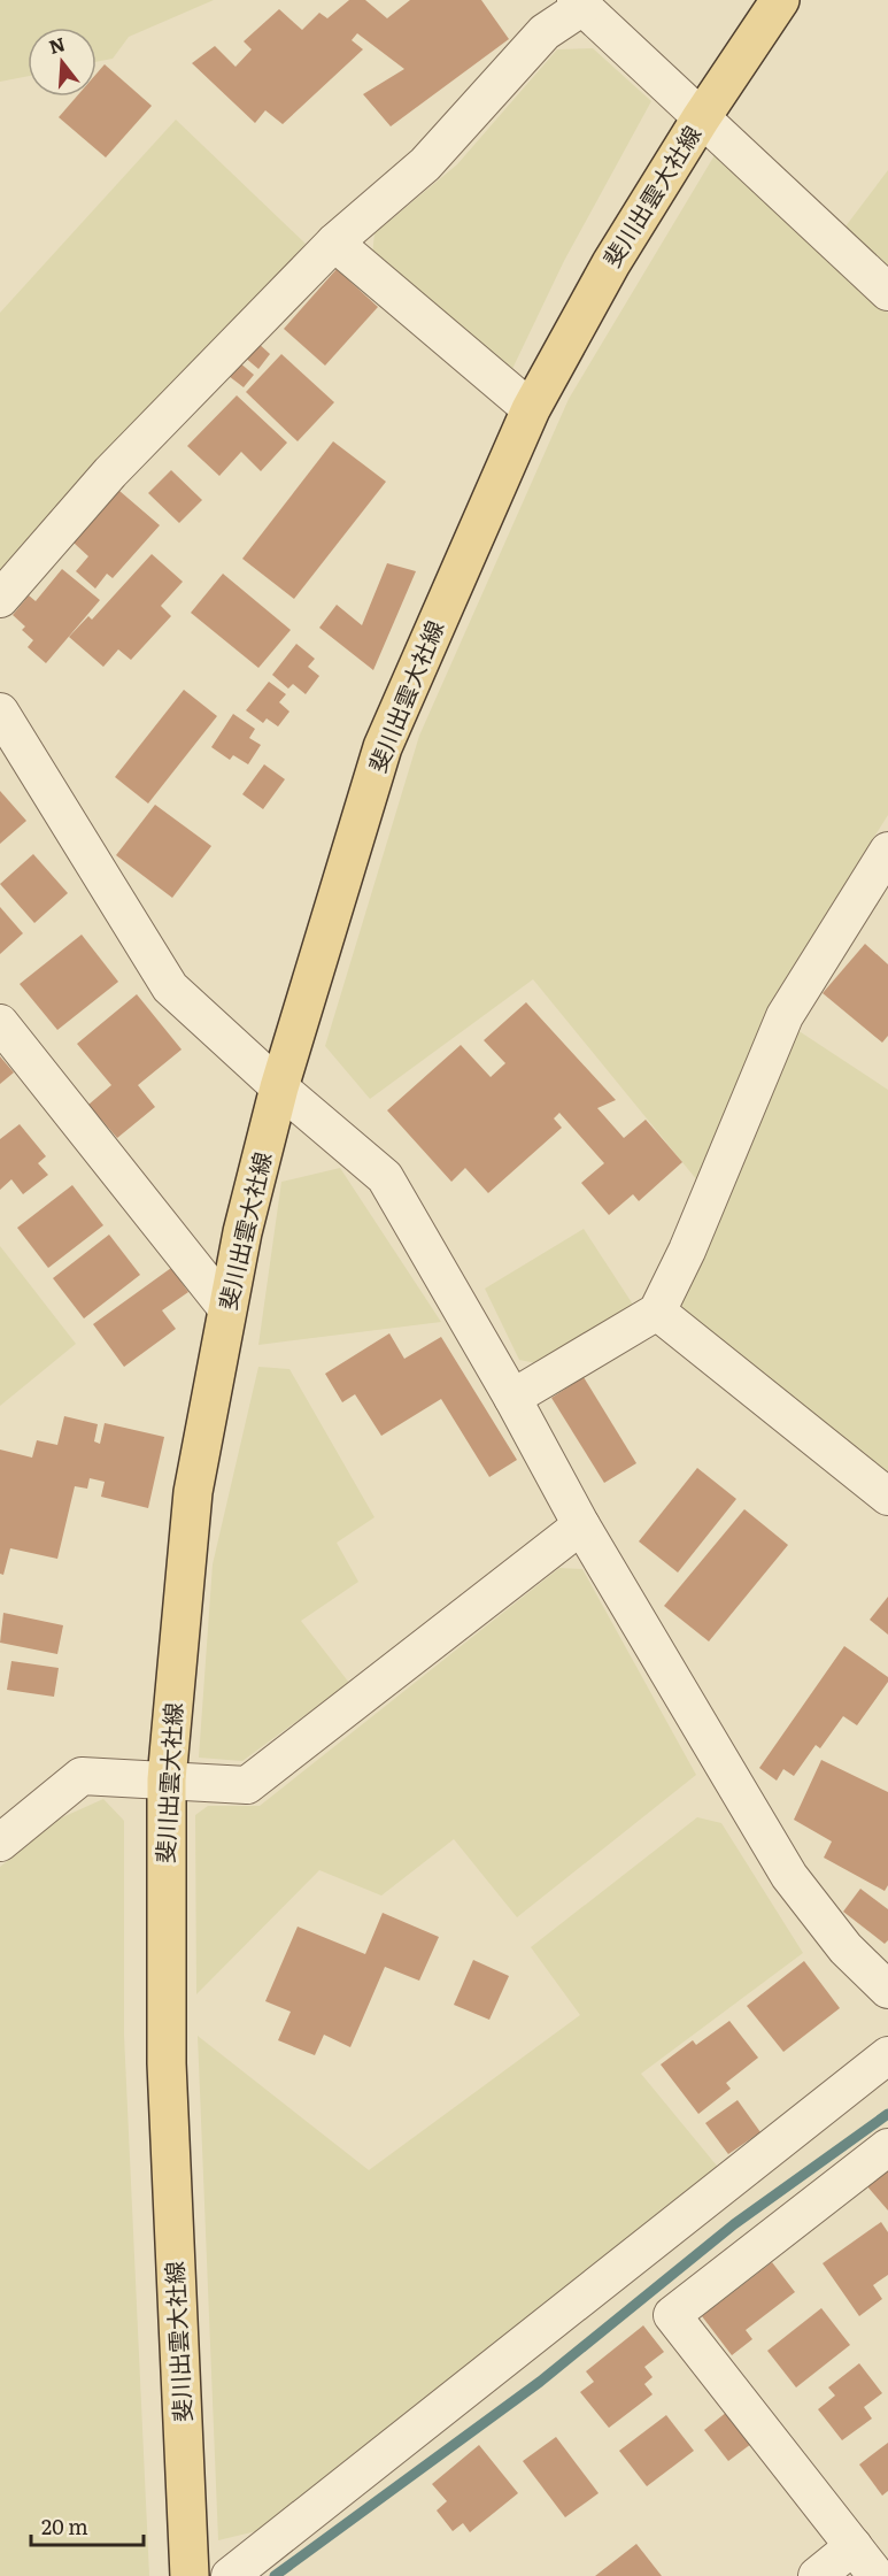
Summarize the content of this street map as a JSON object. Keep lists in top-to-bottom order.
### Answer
{
  "streets": {
    "main road": ["斐川出雲大社線"]
  },
  "scale_bar": "20 m",
  "north": "top"
}
